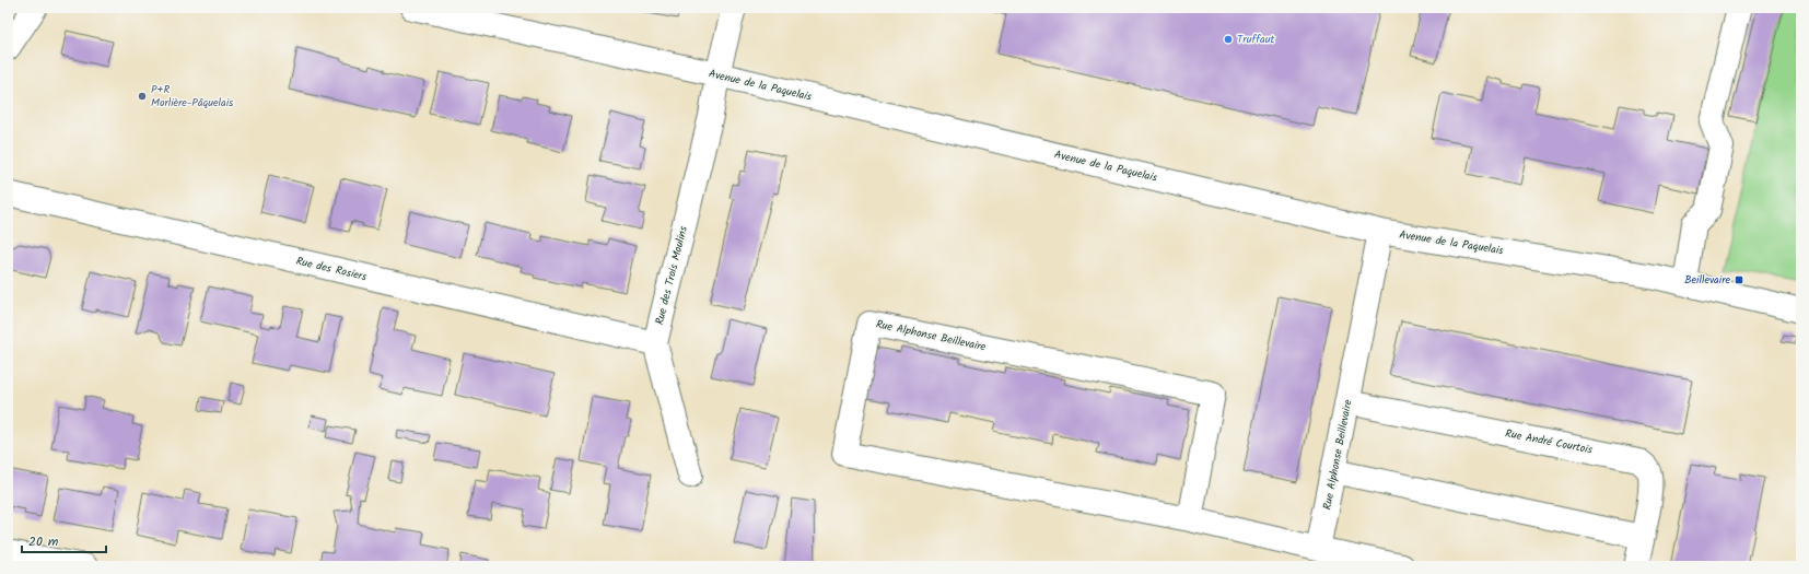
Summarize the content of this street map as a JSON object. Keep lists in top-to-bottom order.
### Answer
{
  "streets": {
    "street": [
      "Avenue de la Paquelais",
      "Rue des Rosiers",
      "Rue des Trois Moulins",
      "Rue Alphonse Beillevaire",
      "Rue André Courtois"
    ]
  },
  "crossings": [
    ["Avenue de la Paquelais", "Rue des Trois Moulins"],
    ["Avenue de la Paquelais", "Rue Alphonse Beillevaire"],
    ["Rue des Rosiers", "Rue des Trois Moulins"],
    ["Rue Alphonse Beillevaire", "Rue André Courtois"]
  ],
  "places": {
    "other": ["Truffaut", "P+R Morlière-Pâquelais"],
    "transit": ["Beillevaire"]
  },
  "scale_bar": "20 m"
}
